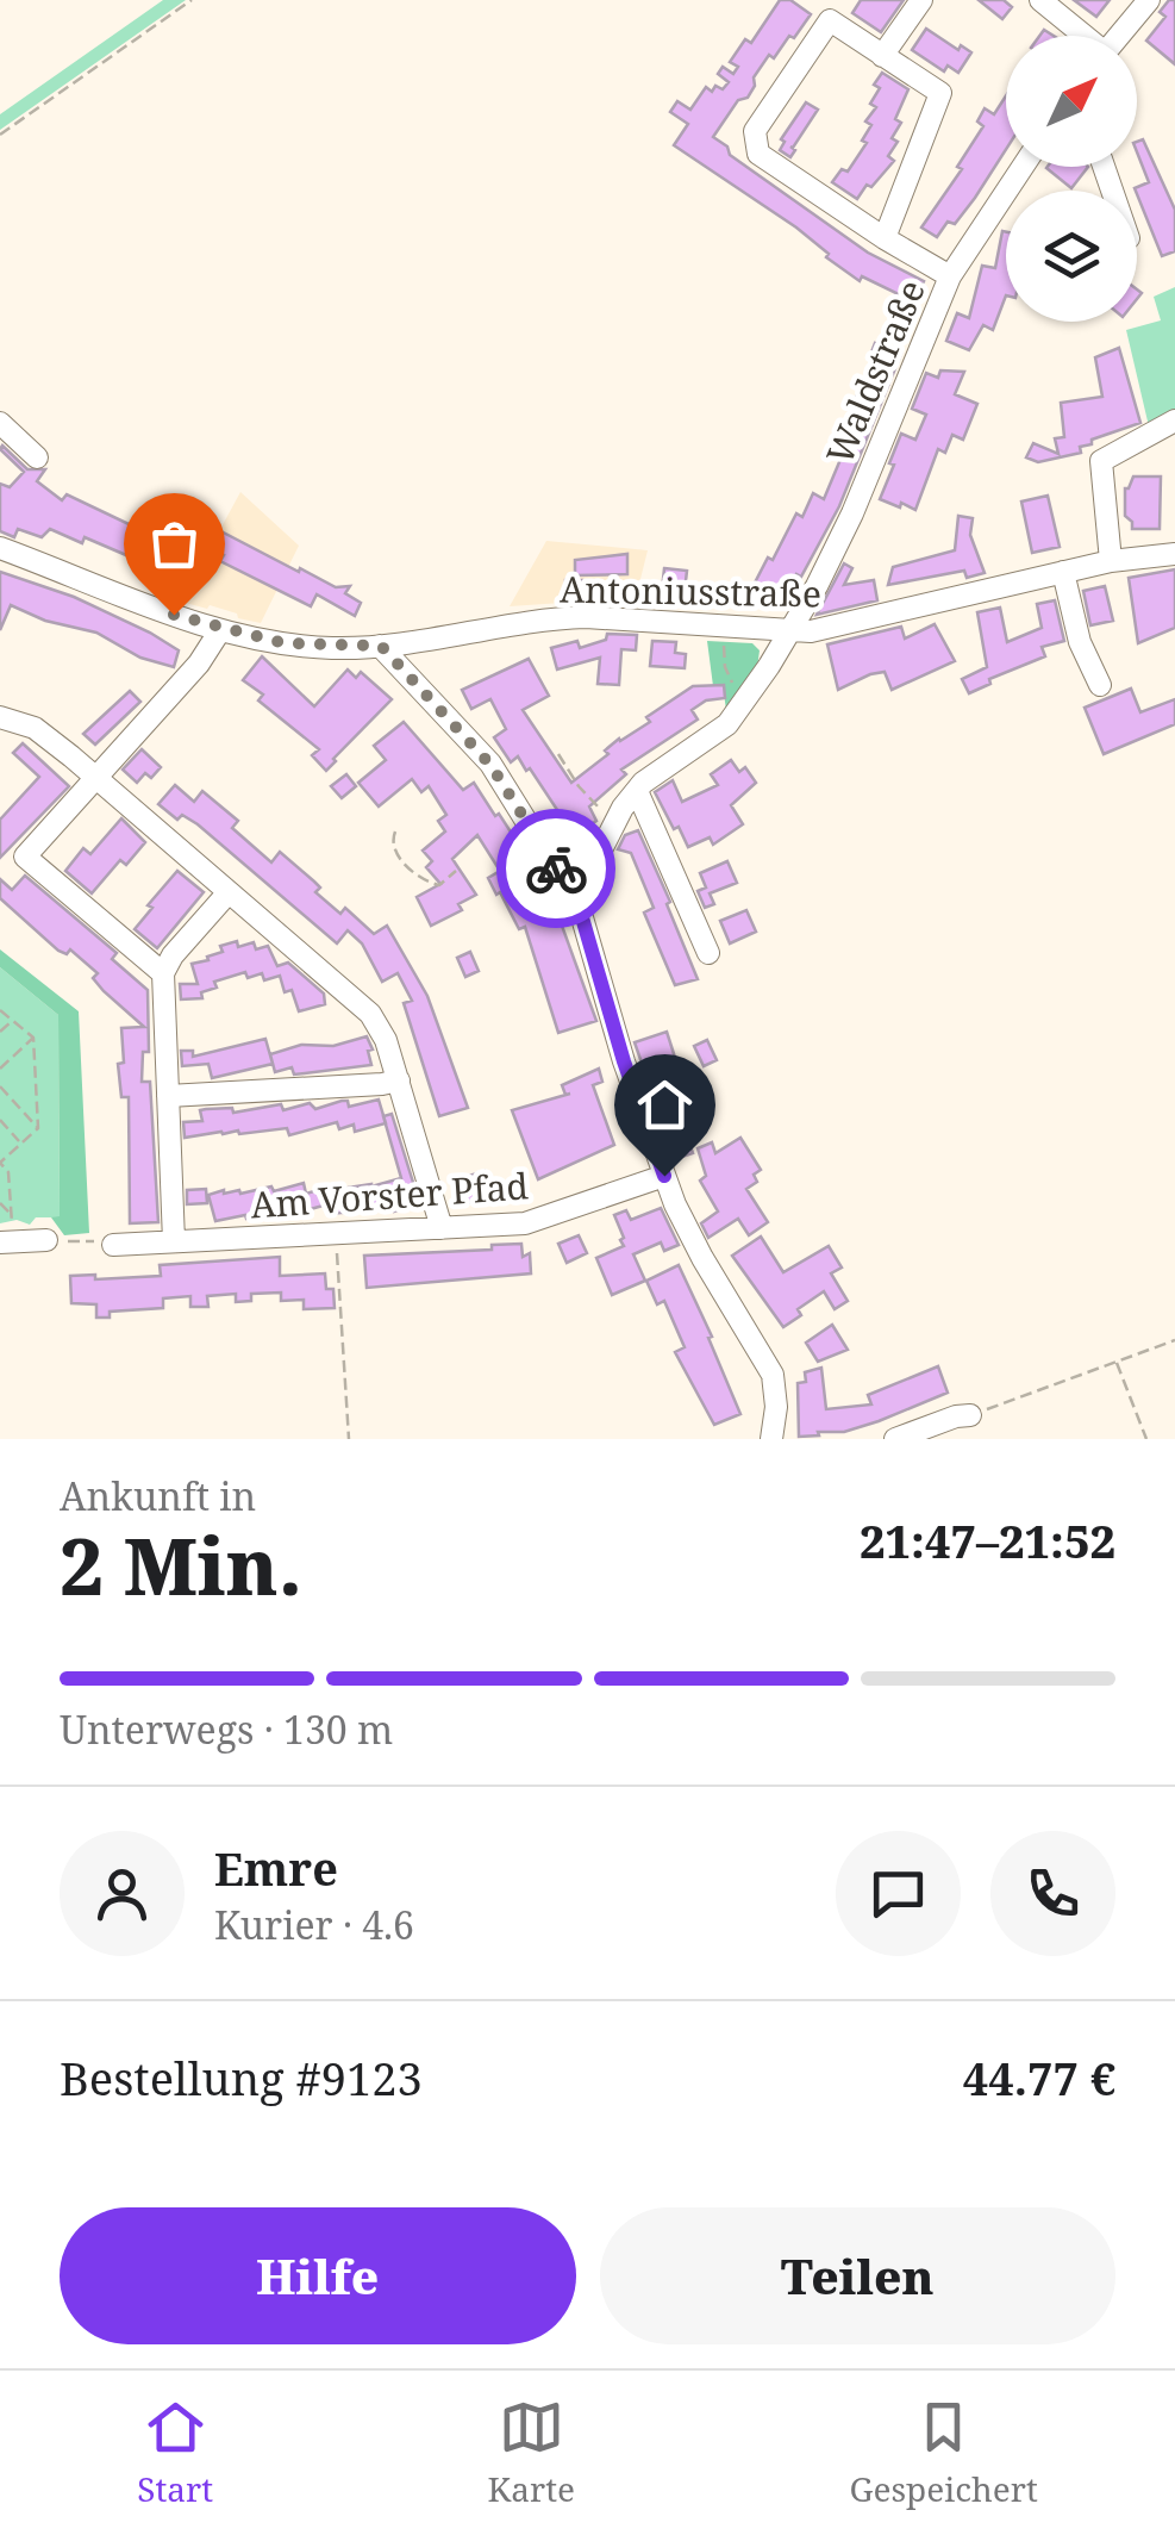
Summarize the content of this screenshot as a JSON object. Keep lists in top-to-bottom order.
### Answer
{
  "streets": {
    "street": ["Waldstraße", "Antoniusstraße", "Am Vorster Pfad"]
  },
  "crossings": [
    ["Waldstraße", "Antoniusstraße"]
  ],
  "north": "top right",
  "page": {
    "heading": ["2 Min.", "Ankunft in", "21:47–21:52"],
    "panel": [
      "Emre",
      "Kurier · 4.6",
      "Bestellung #9123",
      "44.77 €"
    ],
    "bar": "Unterwegs · 130 m",
    "buttons": ["Hilfe", "Teilen"],
    "tabs": ["Start", "Karte", "Gespeichert"]
  }
}
